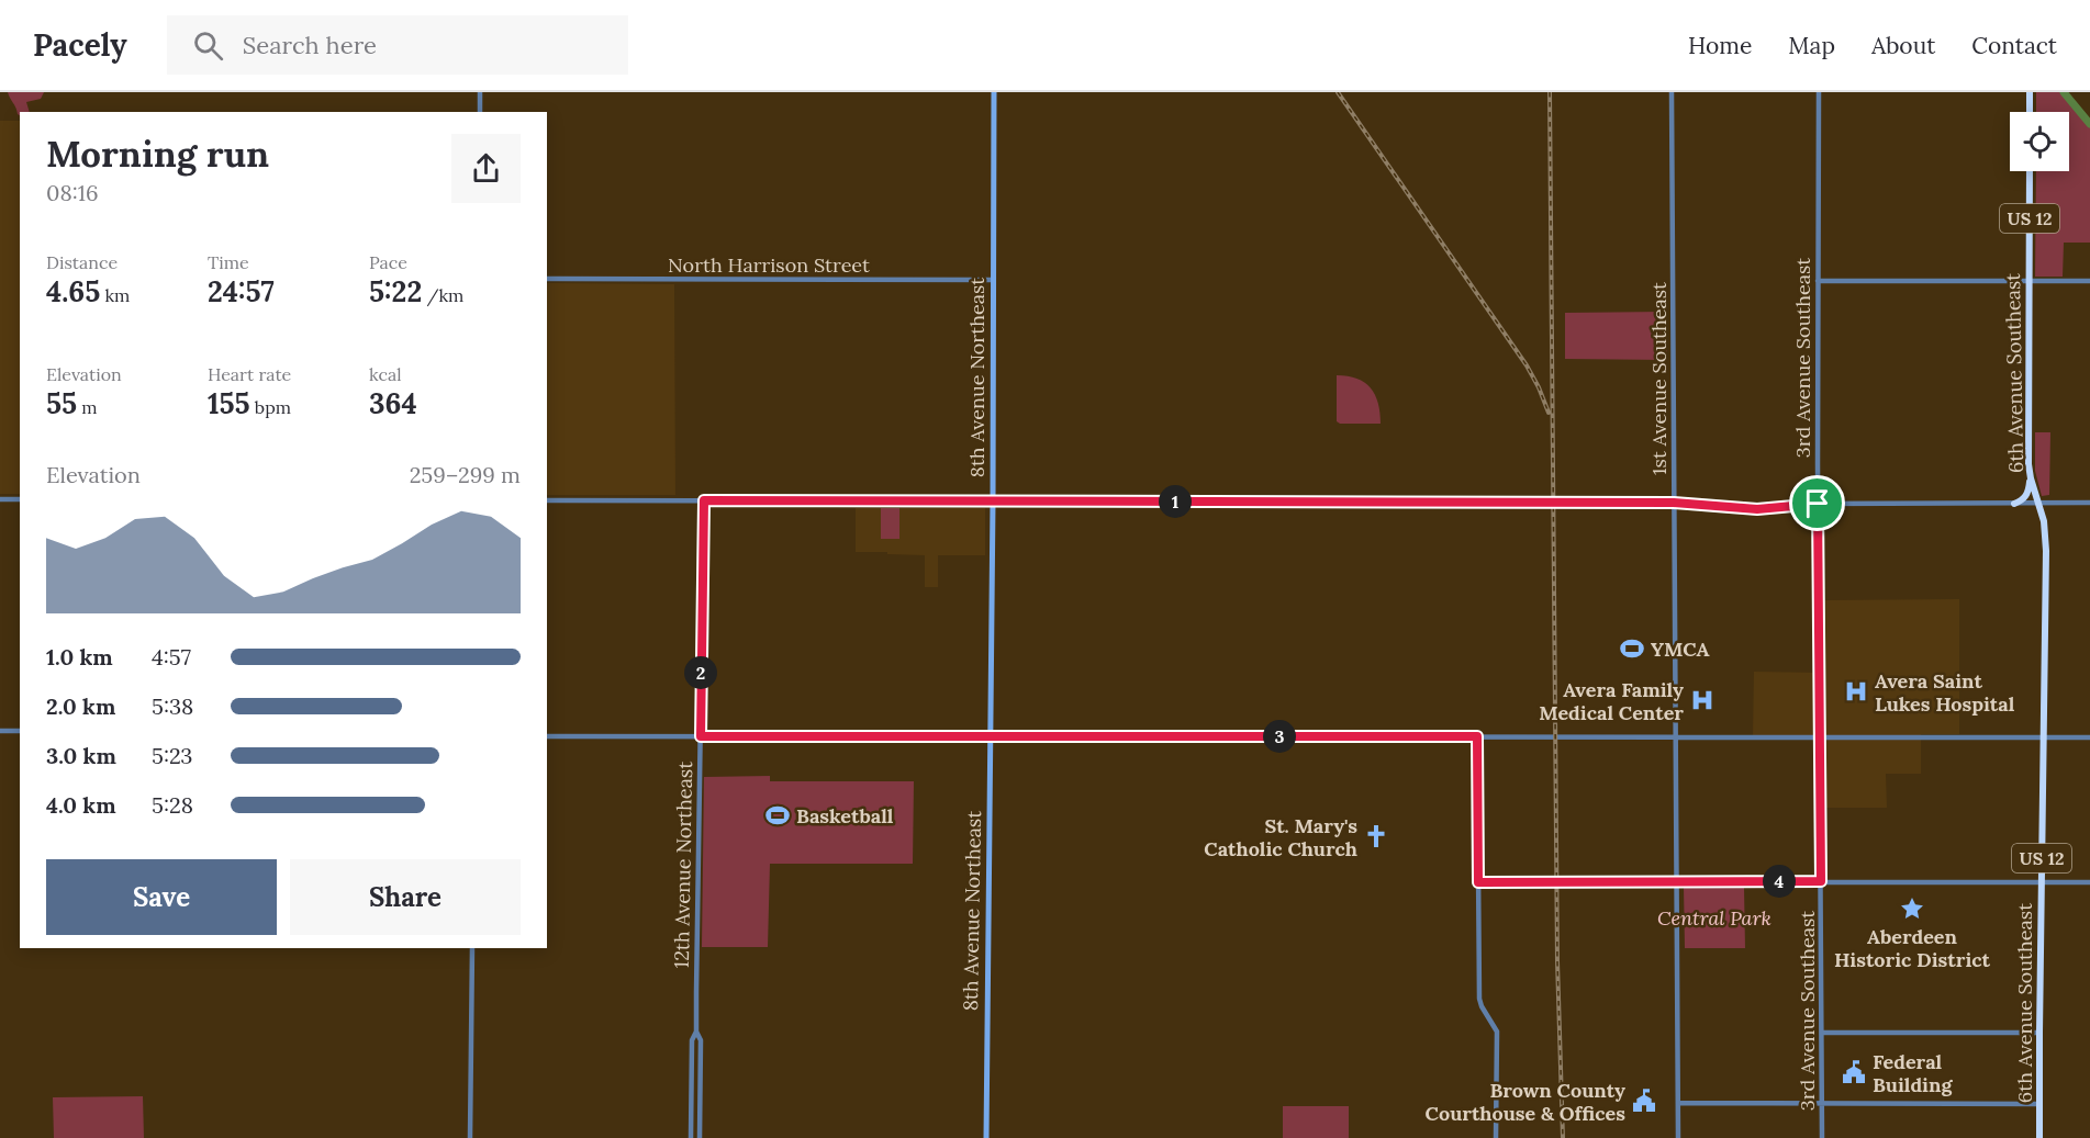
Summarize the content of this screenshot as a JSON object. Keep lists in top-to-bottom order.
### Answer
{
  "streets": {
    "highway": ["US 12", "6th Avenue Southeast"],
    "main road": ["8th Avenue Northeast"],
    "street": [
      "North Harrison Street",
      "3rd Avenue Southeast",
      "1st Avenue Southeast",
      "12th Avenue Northeast"
    ]
  },
  "crossings": [
    ["North Harrison Street", "8th Avenue Northeast"]
  ],
  "parks": ["Central Park"],
  "places": {
    "sports": ["YMCA", "Basketball"],
    "hospital": ["Avera Saint Lukes Hospital", "Avera Family Medical Center"],
    "church": ["St. Mary's Catholic Church"],
    "place": ["Aberdeen Historic District"],
    "public building": ["Federal Building", "Brown County Courthouse & Offices"]
  },
  "page": {
    "header": "Pacely",
    "search": "Search here",
    "nav": [
      "Home",
      "Map",
      "About",
      "Contact"
    ],
    "heading": ["Morning run", "08:16"],
    "stats": [
      ["Distance", "4.65 km"],
      ["Time", "24:57"],
      ["Pace", "5:22 /km"],
      ["Elevation", "55 m"],
      ["Heart rate", "155 bpm"],
      ["kcal", "364"]
    ],
    "chart": ["Elevation", "259–299 m"],
    "pins": [
      "1",
      "2",
      "3",
      "4"
    ],
    "list": [
      {
        "name": "1.0 km",
        "note": "4:57"
      },
      {
        "name": "2.0 km",
        "note": "5:38"
      },
      {
        "name": "3.0 km",
        "note": "5:23"
      },
      {
        "name": "4.0 km",
        "note": "5:28"
      }
    ],
    "buttons": ["Save", "Share"]
  }
}
